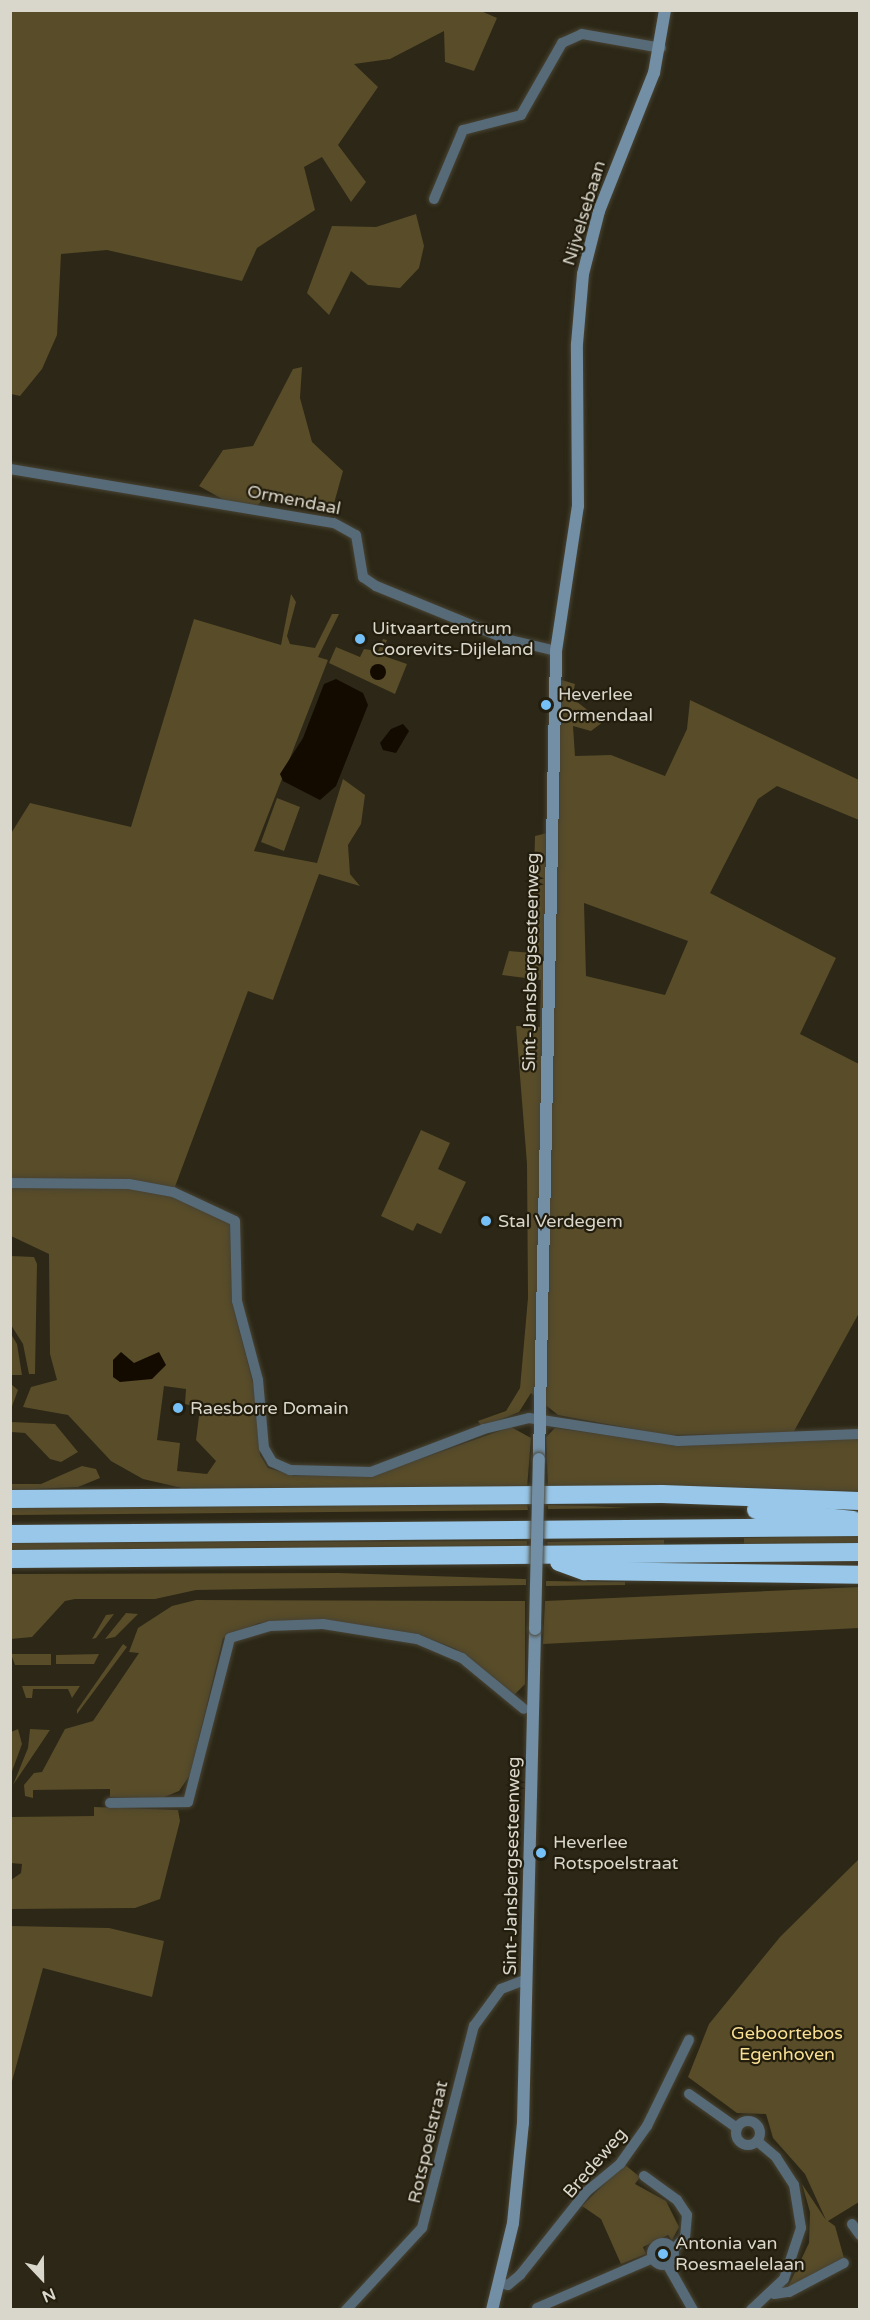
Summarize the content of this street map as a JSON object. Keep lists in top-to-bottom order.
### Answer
{
  "streets": {
    "main road": ["Nijvelsebaan", "Sint-Jansbergsesteenweg"],
    "street": ["Ormendaal", "Rotspoelstraat", "Bredeweg"]
  },
  "crossings": [
    ["Nijvelsebaan", "Sint-Jansbergsesteenweg"],
    ["Ormendaal", "Sint-Jansbergsesteenweg"],
    ["Sint-Jansbergsesteenweg", "Rotspoelstraat"],
    ["Sint-Jansbergsesteenweg", "Bredeweg"]
  ],
  "parks": ["Geboortebos Egenhoven"],
  "places": [
    "Uitvaartcentrum Coorevits-Dijleland",
    "Heverlee Ormendaal",
    "Stal Verdegem",
    "Raesborre Domain",
    "Heverlee Rotspoelstraat",
    "Antonia van Roesmaelelaan"
  ],
  "north": "bottom"
}
